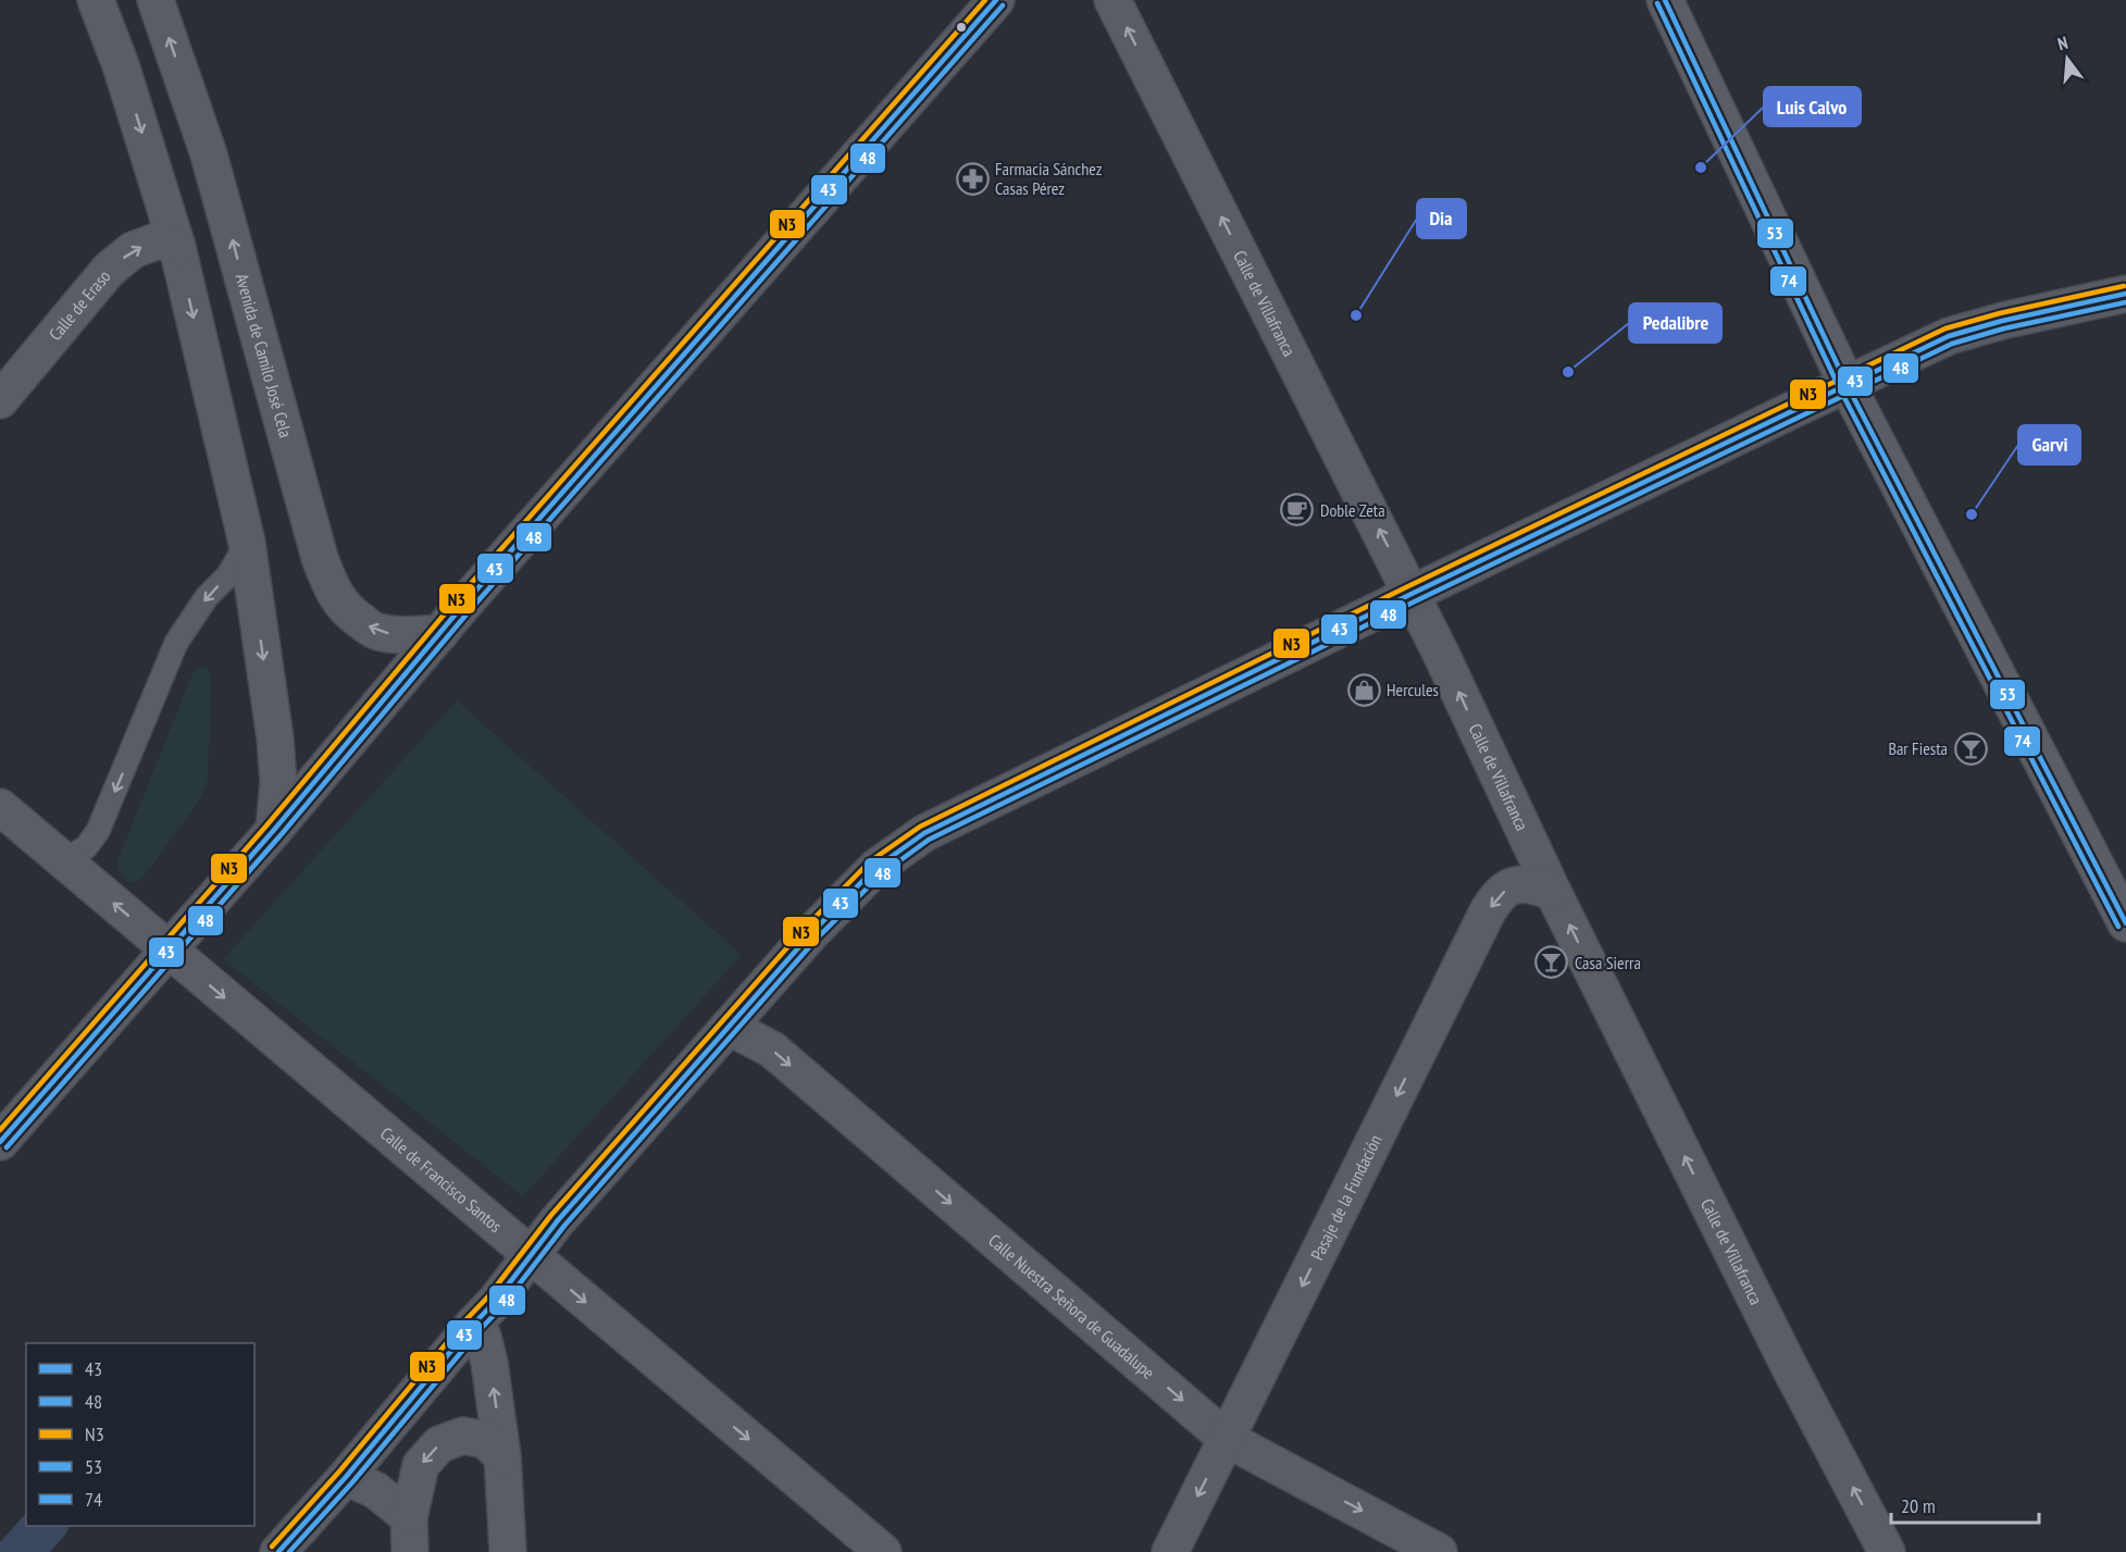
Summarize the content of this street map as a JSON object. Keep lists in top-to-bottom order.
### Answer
{
  "streets": {
    "street": [
      "Calle de Villafranca",
      "Calle de Eraso",
      "Avenida de Camilo José Cela",
      "Calle de Francisco Santos",
      "Pasaje de la Fundación",
      "Calle Nuestra Señora de Guadalupe"
    ]
  },
  "crossings": [
    ["Calle de Villafranca", "Pasaje de la Fundación"],
    ["Pasaje de la Fundación", "Calle Nuestra Señora de Guadalupe"]
  ],
  "one_way": [
    "Calle de Villafranca",
    "Calle de Eraso",
    "Pasaje de la Fundación",
    "Calle Nuestra Señora de Guadalupe"
  ],
  "places": {
    "other": [
      "Luis Calvo",
      "Dia",
      "Pedalibre",
      "Garvi"
    ],
    "pharmacy": ["Farmacia Sánchez Casas Pérez"],
    "cafe": ["Doble Zeta"],
    "shop": ["Hercules"],
    "bar": ["Bar Fiesta", "Casa Sierra"]
  },
  "lines": [
    "transit line 43",
    "transit line N3",
    "transit line 53",
    "transit line 74",
    "transit line 48"
  ],
  "legend": [
    "43",
    "48",
    "N3",
    "53",
    "74"
  ],
  "scale_bar": "20 m",
  "north": "top"
}
